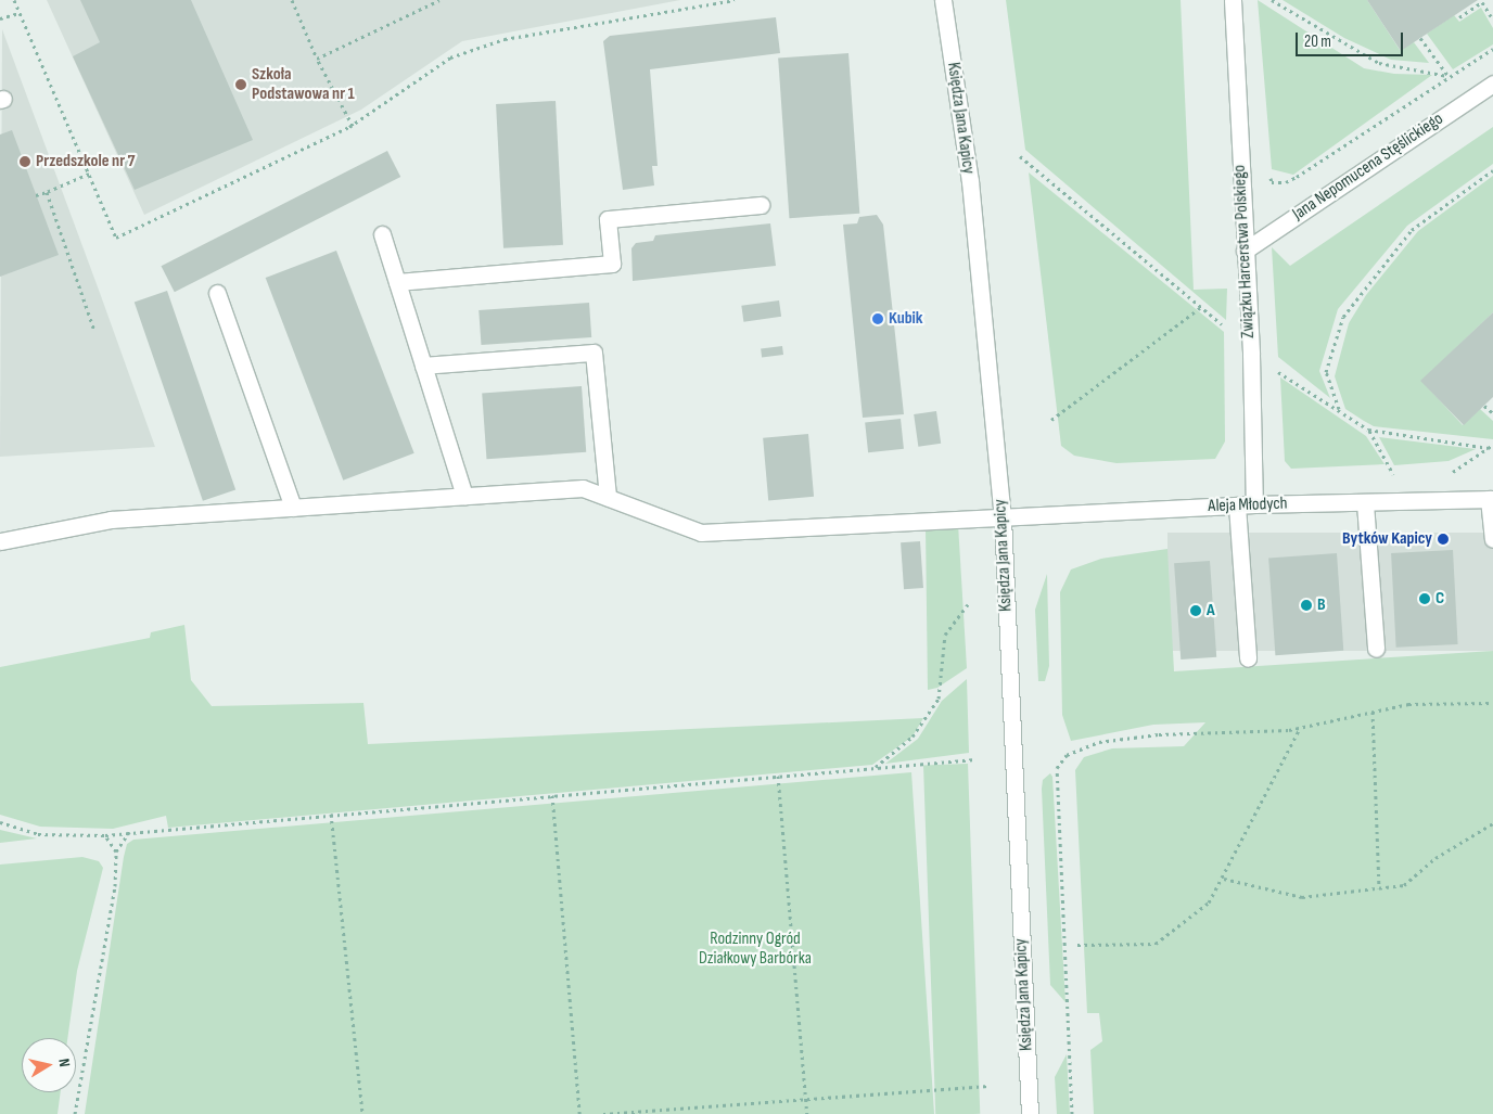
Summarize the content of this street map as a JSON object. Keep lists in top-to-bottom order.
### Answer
{
  "streets": {
    "street": [
      "Księdza Jana Kapicy",
      "Jana Nepomucena Stęślickiego",
      "Związku Harcerstwa Polskiego",
      "Aleja Młodych"
    ]
  },
  "crossings": [
    ["Księdza Jana Kapicy", "Aleja Młodych"],
    ["Jana Nepomucena Stęślickiego", "Związku Harcerstwa Polskiego"],
    ["Związku Harcerstwa Polskiego", "Aleja Młodych"]
  ],
  "parks": ["Rodzinny Ogród Działkowy Barbórka"],
  "places": [
    "Szkoła Podstawowa nr 1",
    "Przedszkole nr 7",
    "Kubik",
    "Bytków Kapicy",
    "C",
    "B",
    "A"
  ],
  "scale_bar": "20 m",
  "north": "right"
}
